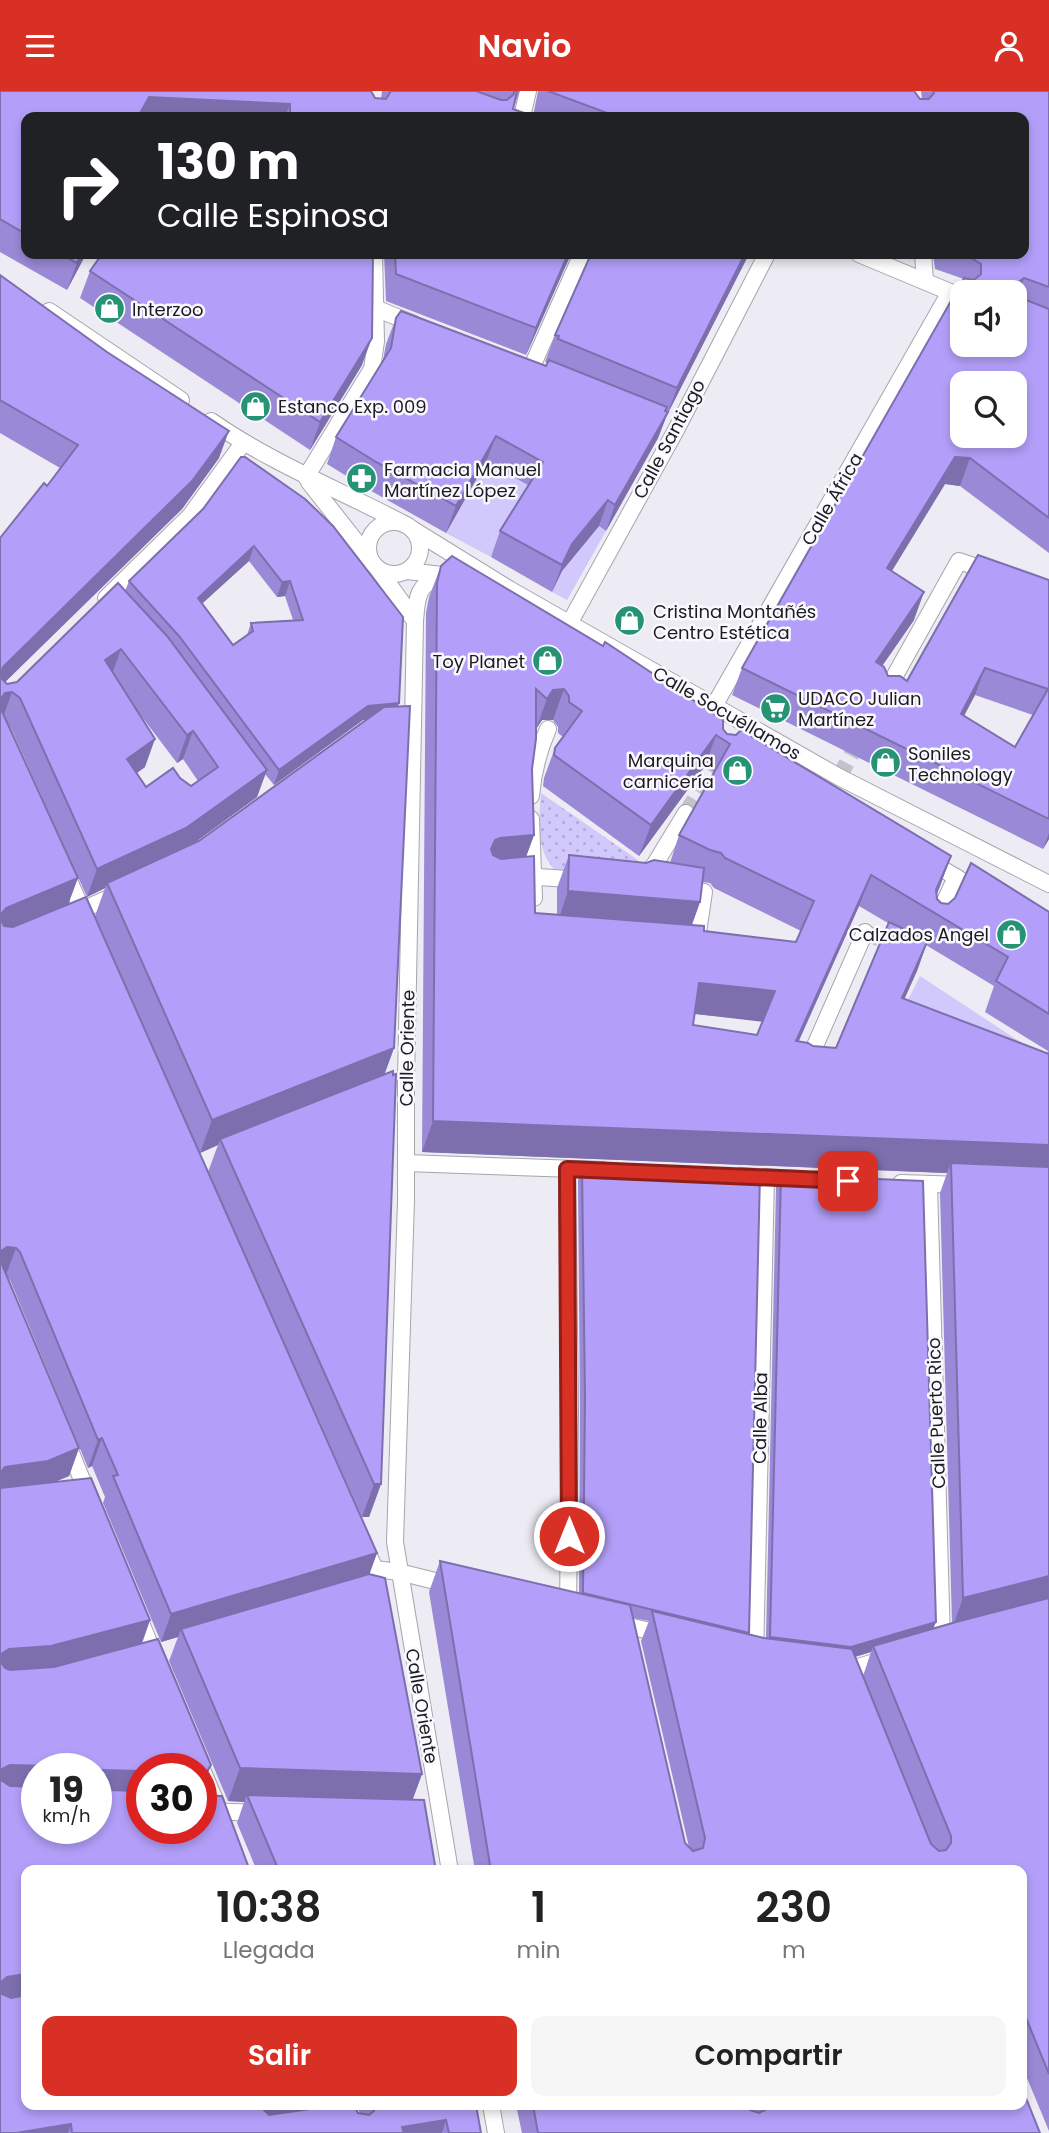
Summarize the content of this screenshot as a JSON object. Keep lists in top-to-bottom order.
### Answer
{
  "streets": {
    "street": [
      "Calle Santiago",
      "Calle África",
      "Calle Socuéllamos",
      "Calle Oriente",
      "Calle Puerto Rico",
      "Calle Alba"
    ]
  },
  "crossings": [
    ["Calle Santiago", "Calle Socuéllamos"],
    ["Calle África", "Calle Socuéllamos"],
    ["Calle Socuéllamos", "Calle Oriente"]
  ],
  "places": {
    "shop": [
      "Interzoo",
      "Estanco Exp. 009",
      "Cristina Montañés Centro Estética",
      "Toy Planet",
      "Soniles Technology",
      "Marquina carnicería",
      "Calzados Angel"
    ],
    "pharmacy": ["Farmacia Manuel Martínez López"],
    "supermarket": ["UDACO Julian Martínez"]
  },
  "page": {
    "header": "Navio",
    "turn": ["130 m", "Calle Espinosa"],
    "speed": "19 km/h",
    "limit": "30",
    "eta": [
      "10:38",
      "Llegada",
      "1",
      "min",
      "230",
      "m"
    ],
    "buttons": ["Salir", "Compartir"]
  }
}
